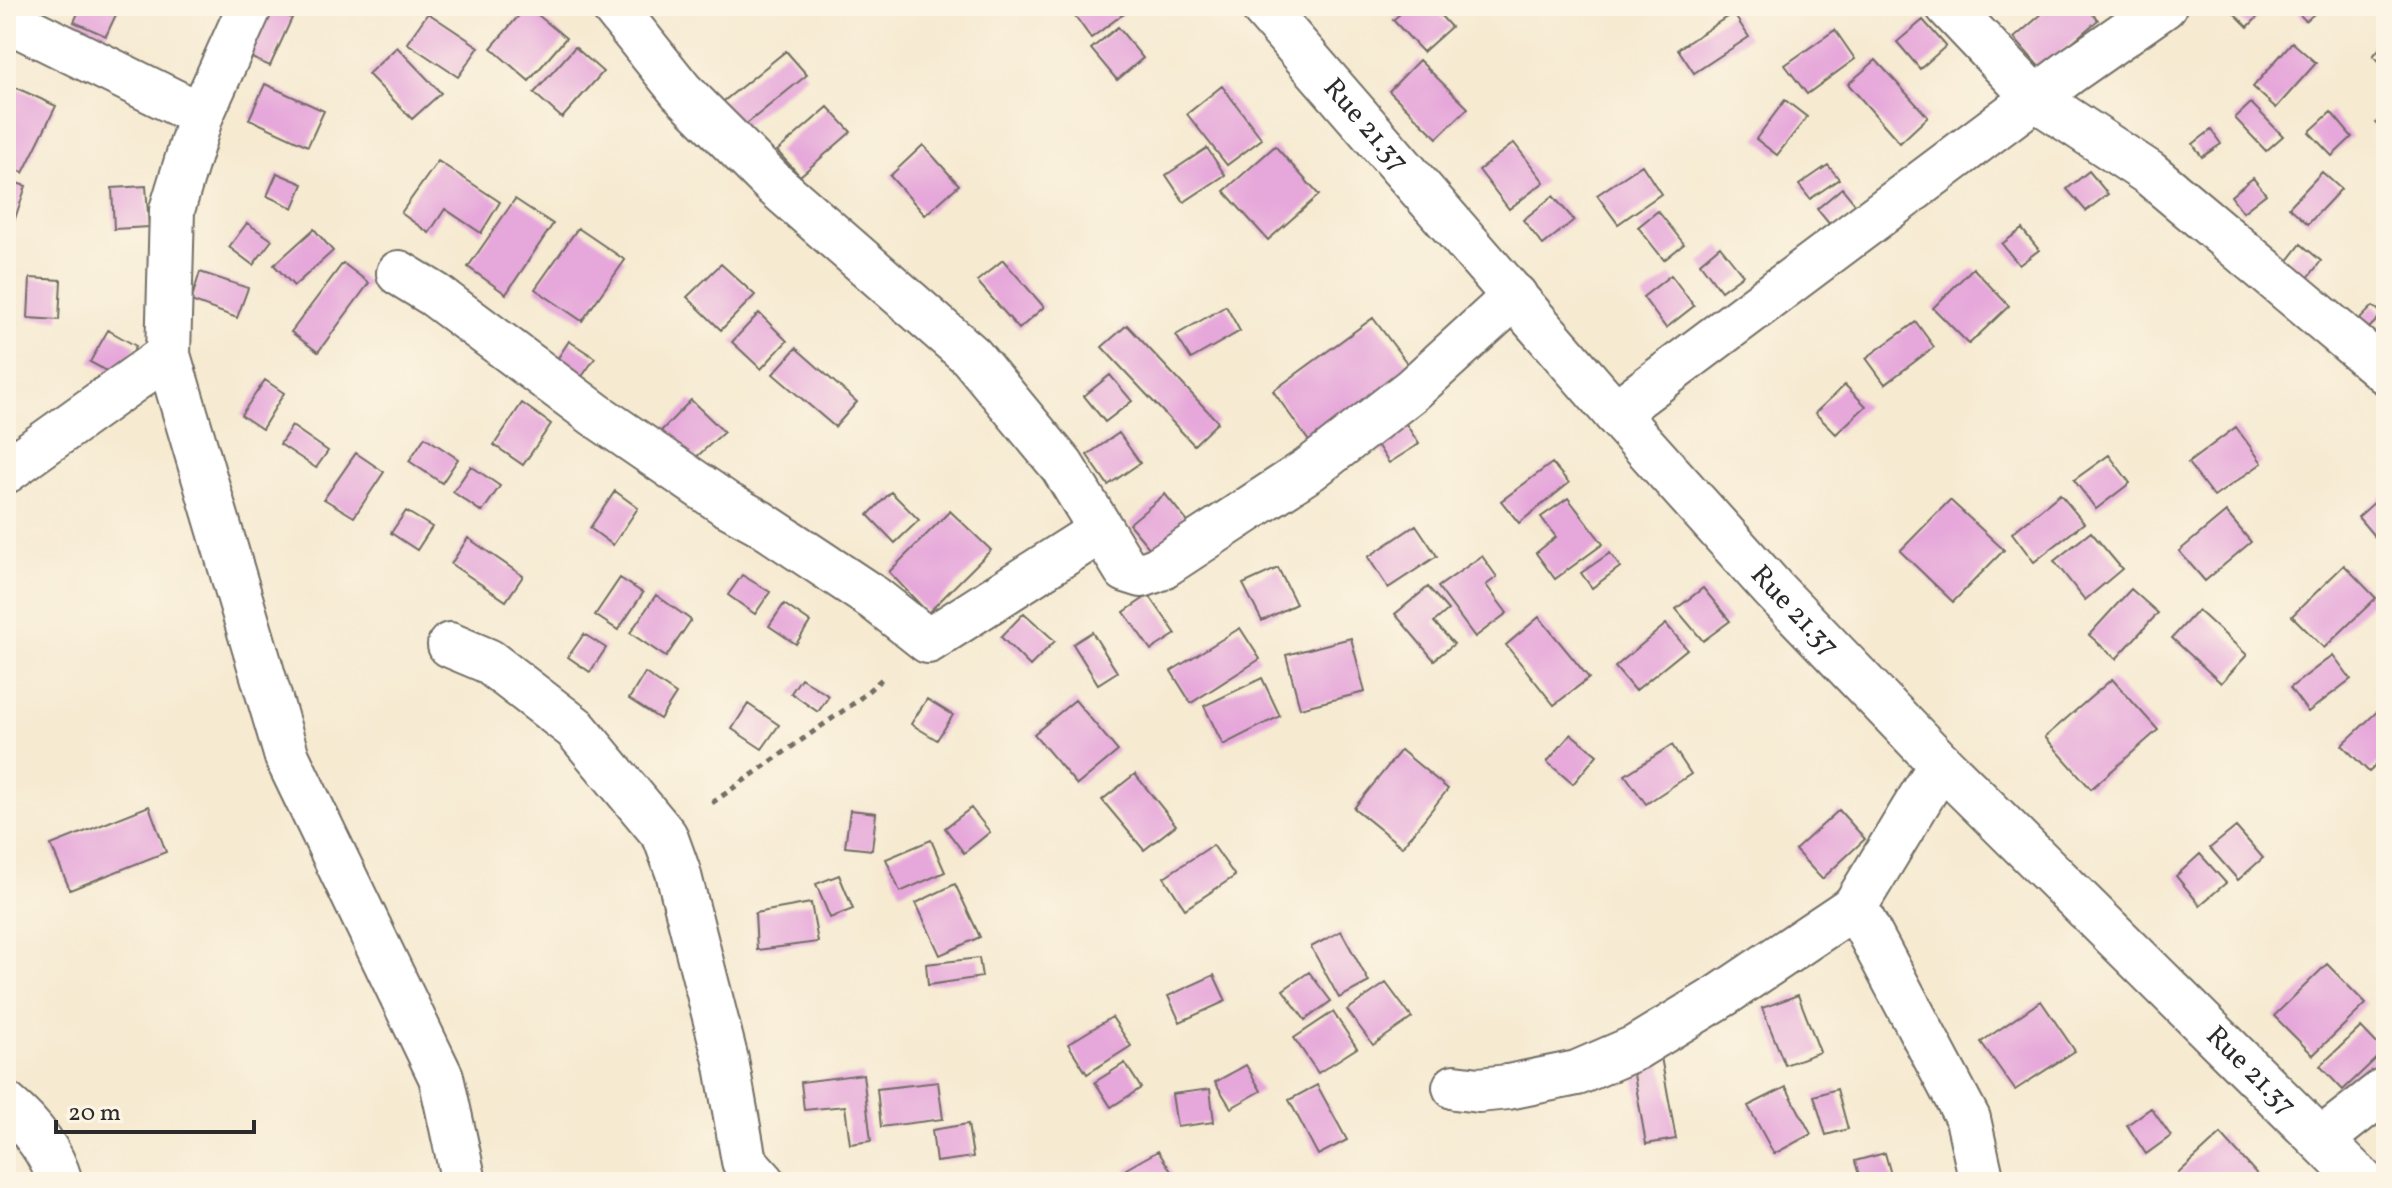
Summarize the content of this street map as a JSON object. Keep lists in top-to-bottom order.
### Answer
{
  "streets": {
    "street": ["Rue 21.37"]
  },
  "scale_bar": "20 m"
}
